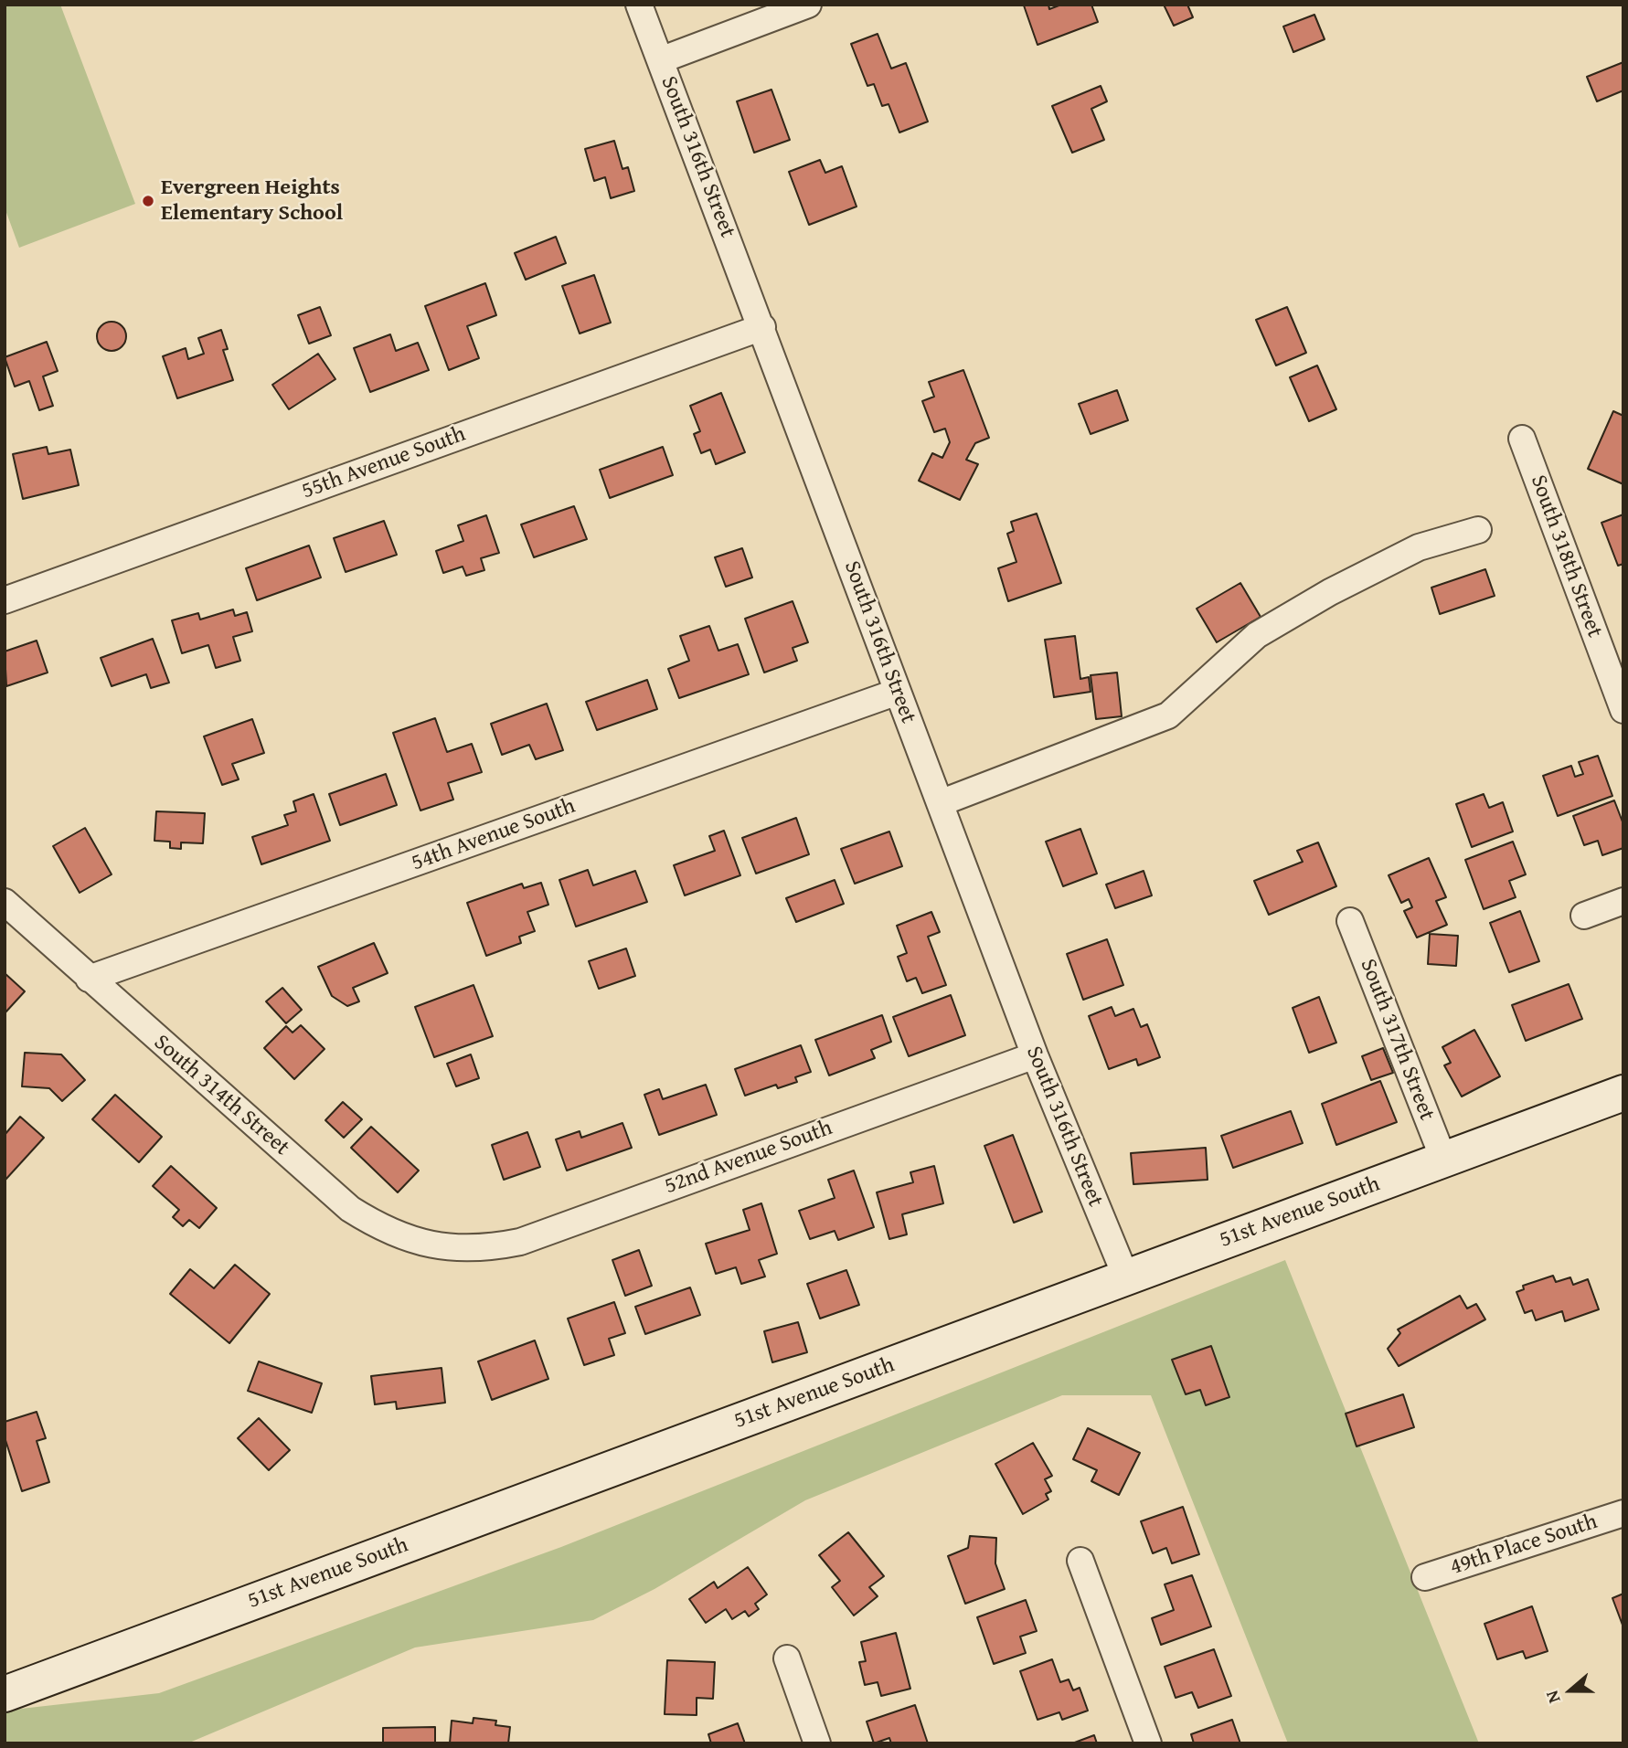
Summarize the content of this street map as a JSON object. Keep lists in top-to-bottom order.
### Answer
{
  "streets": {
    "main road": ["51st Avenue South"],
    "street": [
      "South 316th Street",
      "55th Avenue South",
      "South 318th Street",
      "54th Avenue South",
      "South 317th Street",
      "South 314th Street",
      "52nd Avenue South",
      "49th Place South"
    ]
  },
  "crossings": [
    ["South 316th Street", "55th Avenue South"],
    ["South 316th Street", "54th Avenue South"],
    ["South 316th Street", "52nd Avenue South"],
    ["South 316th Street", "51st Avenue South"],
    ["54th Avenue South", "South 314th Street"],
    ["South 317th Street", "51st Avenue South"],
    ["South 314th Street", "52nd Avenue South"]
  ],
  "places": ["Evergreen Heights Elementary School"],
  "north": "left"
}
